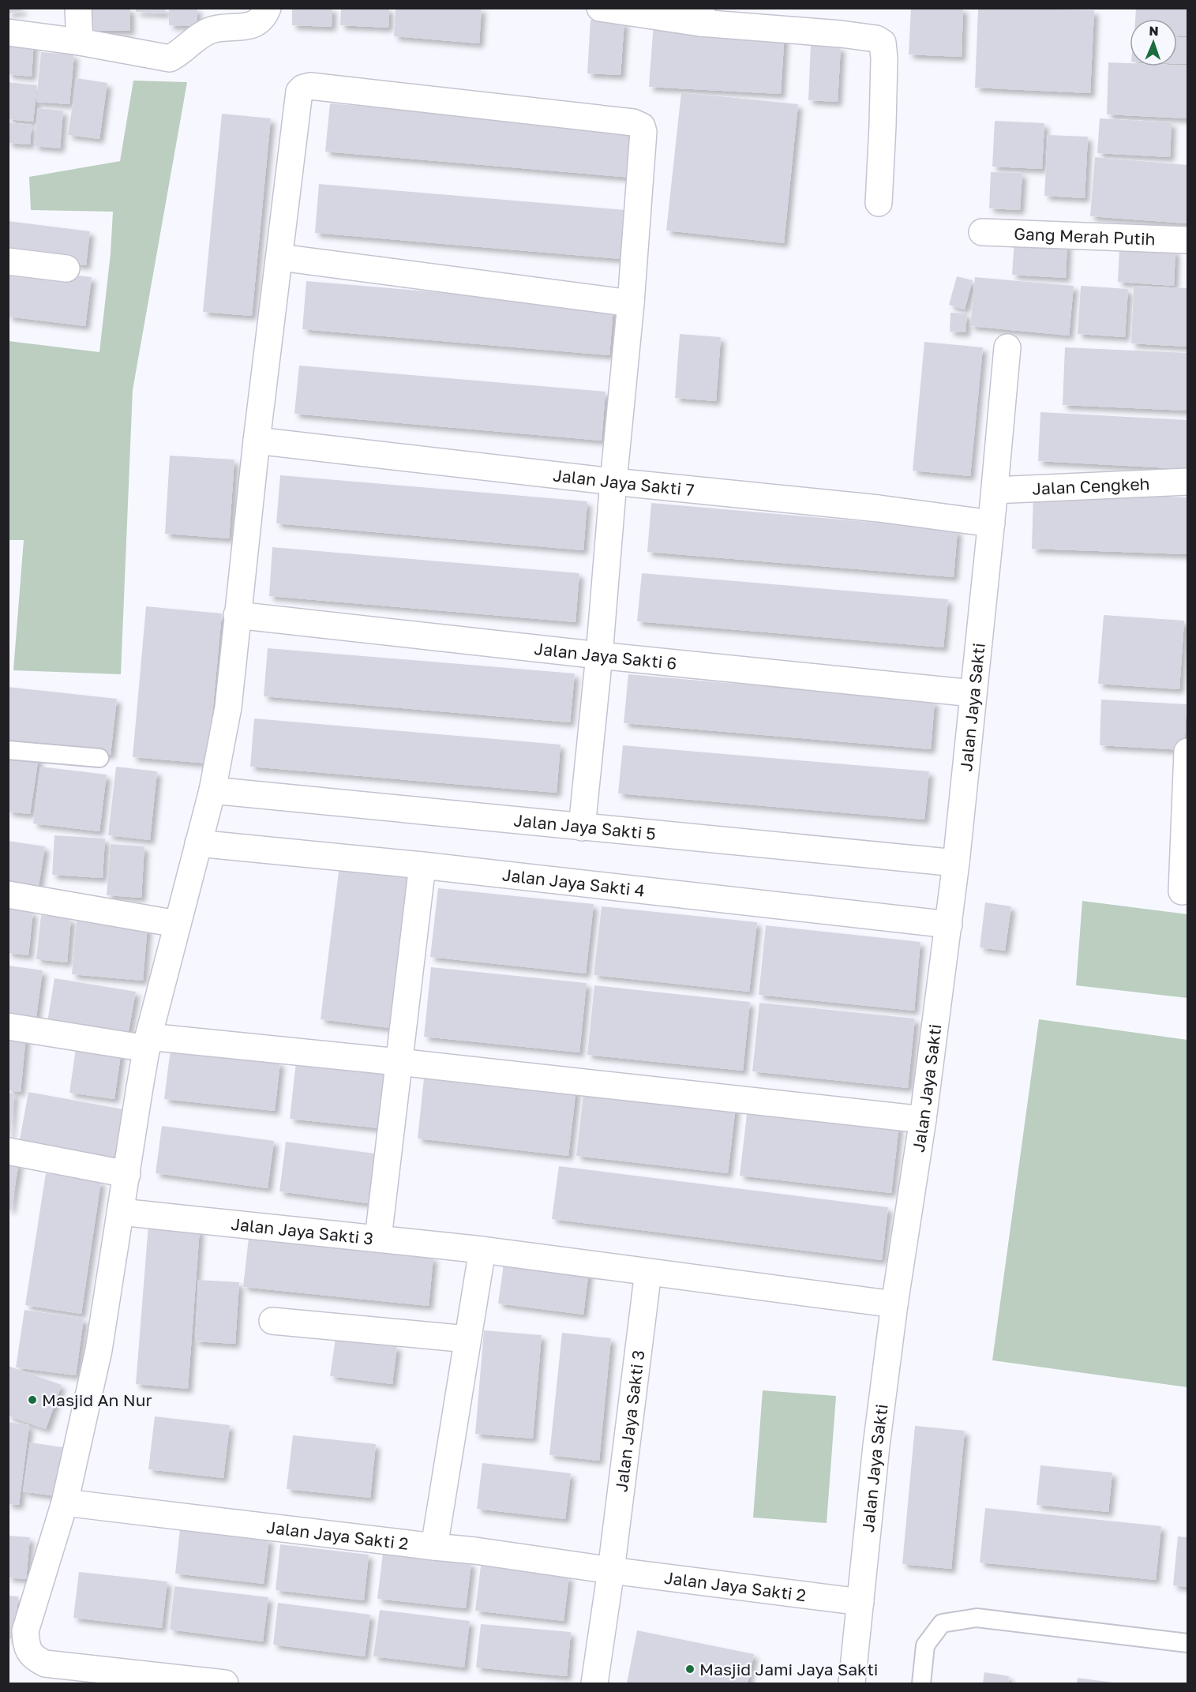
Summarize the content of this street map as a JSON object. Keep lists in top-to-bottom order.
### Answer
{
  "streets": {
    "street": [
      "Gang Merah Putih",
      "Jalan Jaya Sakti 7",
      "Jalan Cengkeh",
      "Jalan Jaya Sakti 6",
      "Jalan Jaya Sakti",
      "Jalan Jaya Sakti 5",
      "Jalan Jaya Sakti 4",
      "Jalan Jaya Sakti 3",
      "Jalan Jaya Sakti 2"
    ]
  },
  "crossings": [
    ["Jalan Jaya Sakti 7", "Jalan Jaya Sakti"],
    ["Jalan Cengkeh", "Jalan Jaya Sakti"],
    ["Jalan Jaya Sakti 6", "Jalan Jaya Sakti"],
    ["Jalan Jaya Sakti", "Jalan Jaya Sakti 5"],
    ["Jalan Jaya Sakti", "Jalan Jaya Sakti 4"],
    ["Jalan Jaya Sakti", "Jalan Jaya Sakti 3"],
    ["Jalan Jaya Sakti", "Jalan Jaya Sakti 2"],
    ["Jalan Jaya Sakti 3", "Jalan Jaya Sakti 2"]
  ],
  "places": ["Masjid An Nur", "Masjid Jami Jaya Sakti"],
  "north": "top"
}
